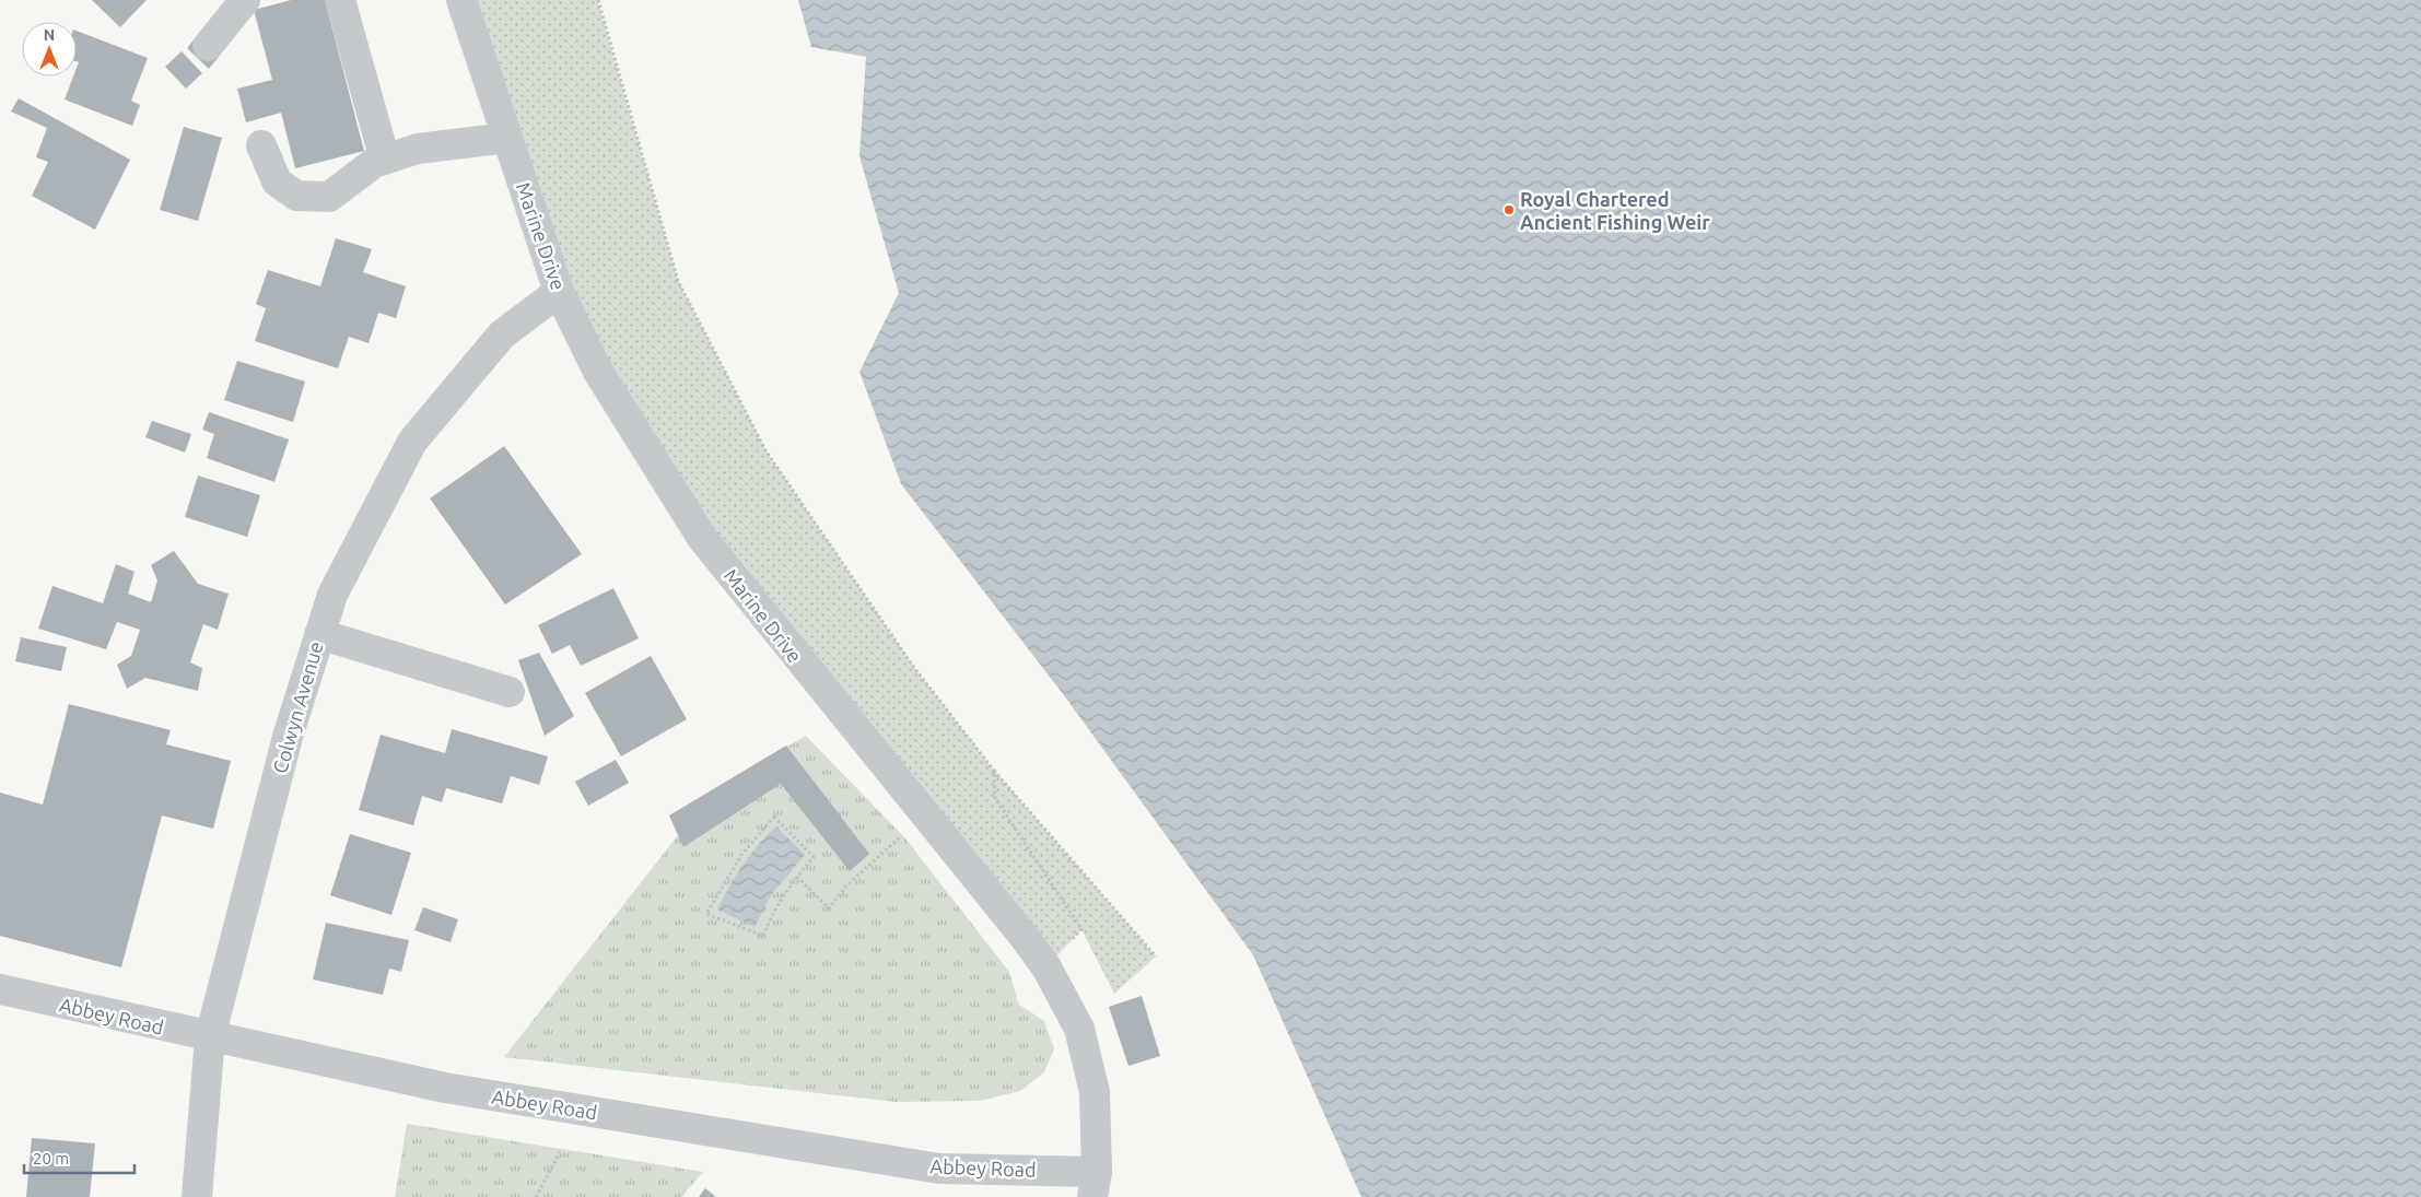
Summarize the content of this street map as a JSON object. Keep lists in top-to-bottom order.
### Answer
{
  "streets": {
    "street": ["Marine Drive", "Colwyn Avenue", "Abbey Road"]
  },
  "crossings": [
    ["Marine Drive", "Colwyn Avenue"],
    ["Marine Drive", "Abbey Road"],
    ["Colwyn Avenue", "Abbey Road"]
  ],
  "places": ["Royal Chartered Ancient Fishing Weir"],
  "scale_bar": "20 m",
  "north": "top"
}
